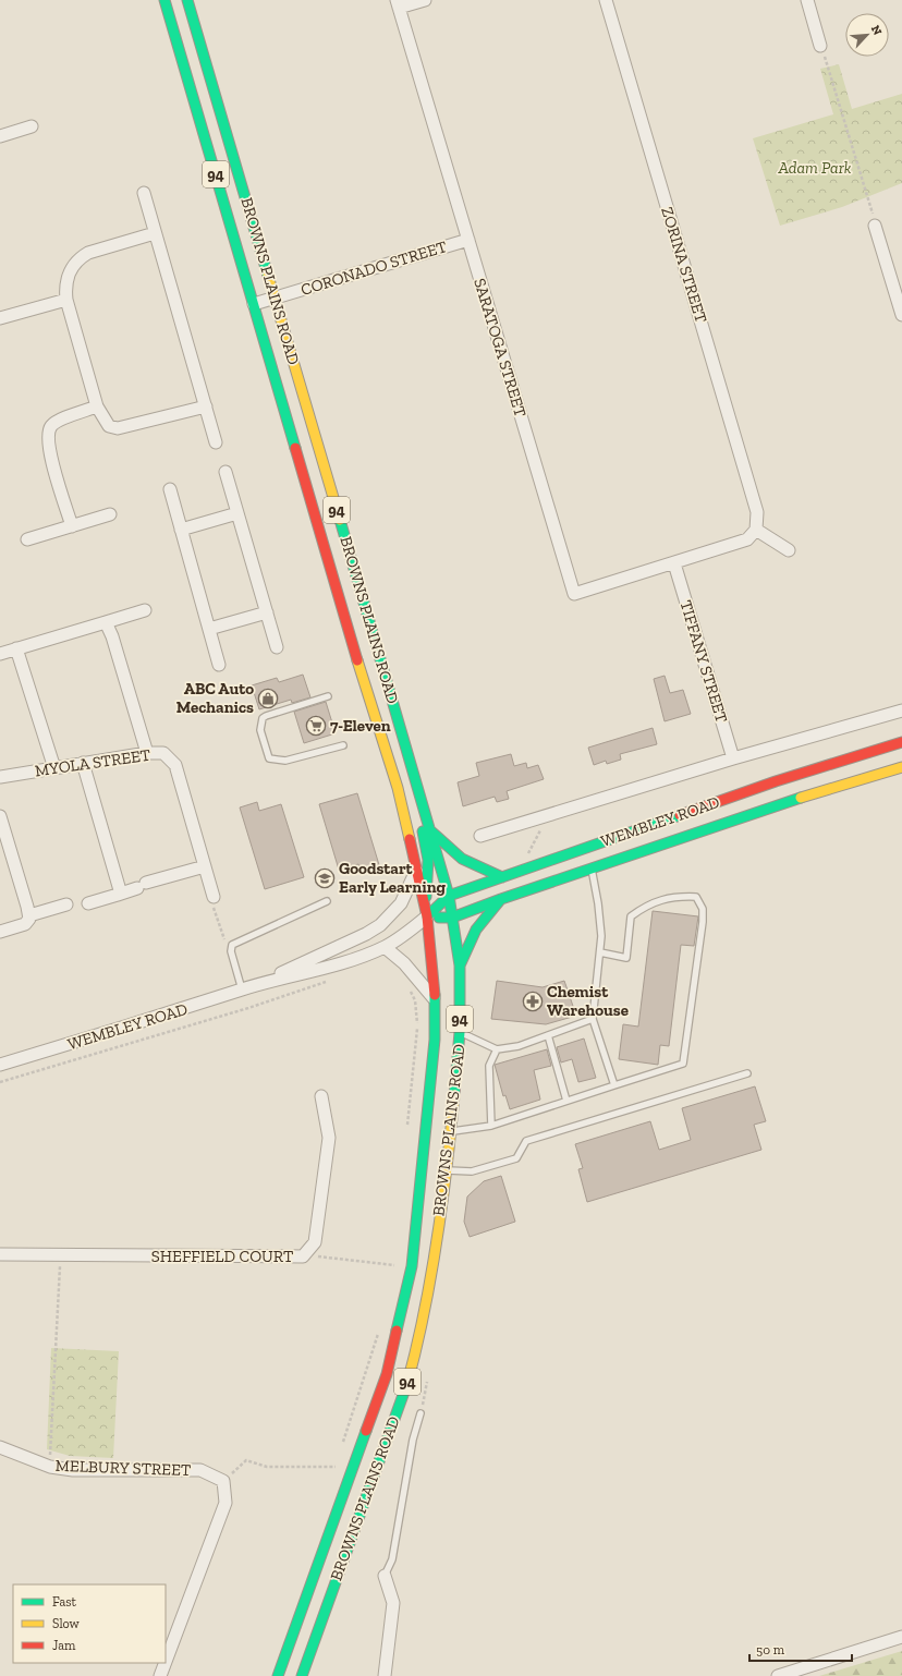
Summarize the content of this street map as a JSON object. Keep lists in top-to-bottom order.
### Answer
{
  "streets": {
    "main road": ["94", "BROWNS PLAINS ROAD", "WEMBLEY ROAD"],
    "street": [
      "ZORINA STREET",
      "CORONADO STREET",
      "SARATOGA STREET",
      "TIFFANY STREET",
      "MYOLA STREET",
      "SHEFFIELD COURT",
      "MELBURY STREET"
    ]
  },
  "crossings": [
    ["CORONADO STREET", "BROWNS PLAINS ROAD"],
    ["CORONADO STREET", "SARATOGA STREET"],
    ["BROWNS PLAINS ROAD", "WEMBLEY ROAD"],
    ["SARATOGA STREET", "TIFFANY STREET"]
  ],
  "parks": ["Adam Park"],
  "places": {
    "shop": ["ABC Auto Mechanics"],
    "supermarket": ["7-Eleven"],
    "school or university": ["Goodstart Early Learning"],
    "pharmacy": ["Chemist Warehouse"]
  },
  "legend": ["Fast", "Slow", "Jam"],
  "scale_bar": "50 m",
  "north": "top right"
}
